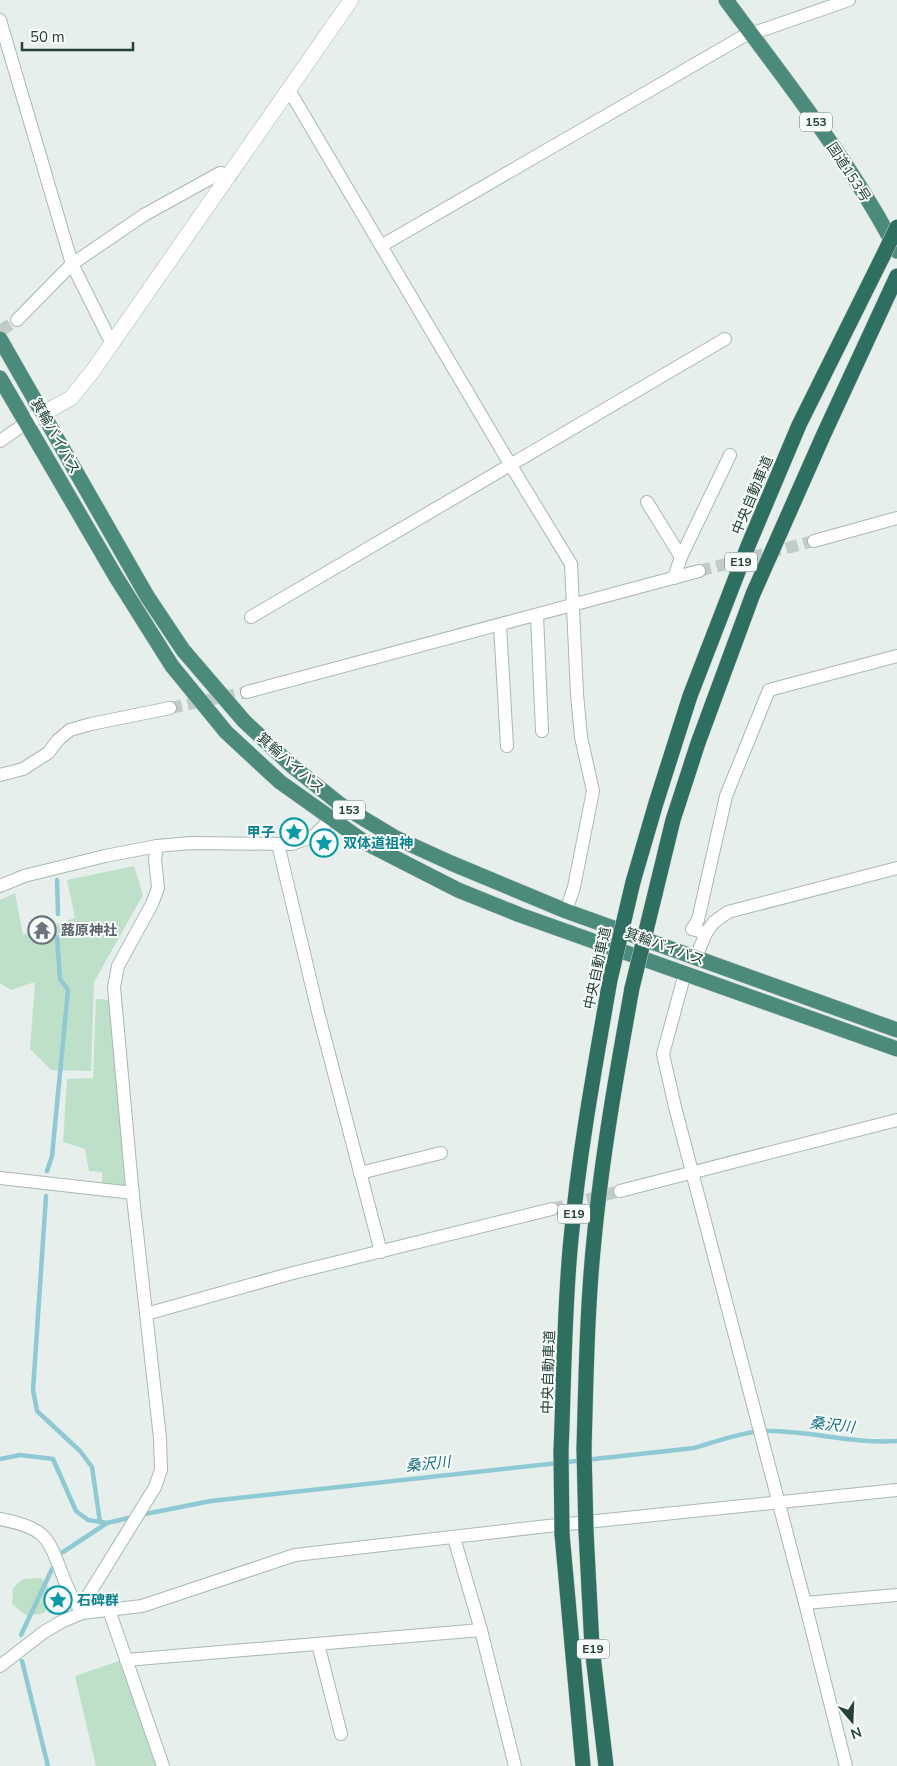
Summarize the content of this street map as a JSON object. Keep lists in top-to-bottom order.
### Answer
{
  "streets": {
    "highway": [
      "153",
      "国道153号",
      "箕輪バイパス",
      "中央自動車道",
      "E19"
    ]
  },
  "crossings": [
    ["国道153号", "中央自動車道"]
  ],
  "water": ["桑沢川"],
  "places": {
    "place": ["甲子", "双体道祖神", "石碑群"],
    "temple": ["蕗原神社"]
  },
  "scale_bar": "50 m",
  "north": "bottom"
}
